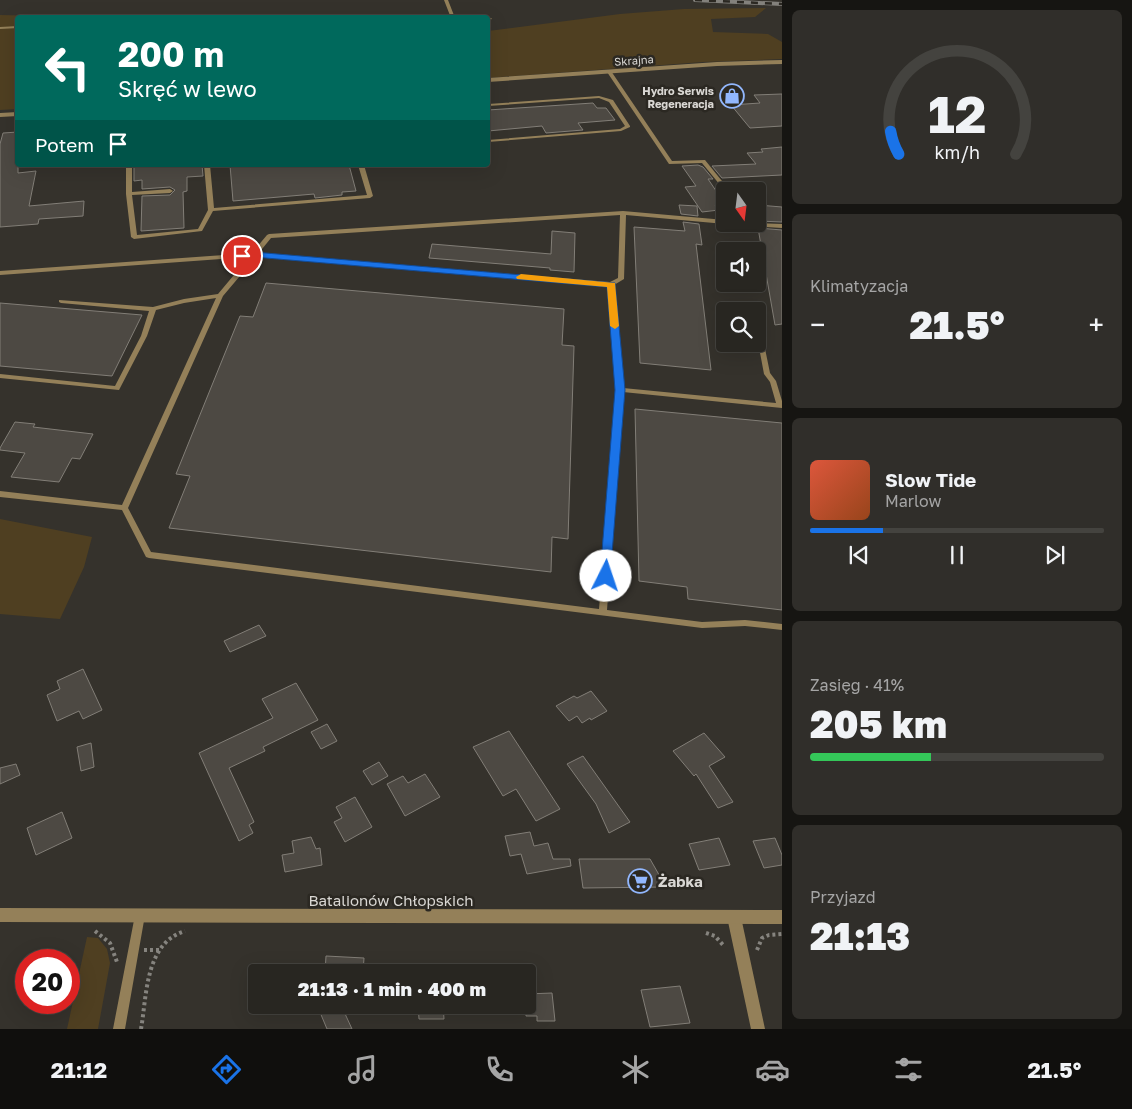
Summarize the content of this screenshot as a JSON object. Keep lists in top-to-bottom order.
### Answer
{
  "streets": {
    "street": ["Skrajna", "Batalionów Chłopskich"]
  },
  "places": {
    "shop": ["Hydro Serwis Regeneracja"],
    "supermarket": ["Żabka"]
  },
  "north": "bottom",
  "page": {
    "turn": ["200 m", "Skręć w lewo"],
    "then": "Potem",
    "tile": [
      "Klimatyzacja",
      ["Zasięg · 41%", "205 km"],
      ["Przyjazd", "21:13"]
    ],
    "heat": ["−", "21.5°", "+"],
    "song": ["Slow Tide", "Marlow"],
    "limit": "20",
    "trip": "21:13 · 1 min · 400 m",
    "tabs": ["21:12", "21.5°"],
    "gauge": ["12", "km/h"]
  }
}
